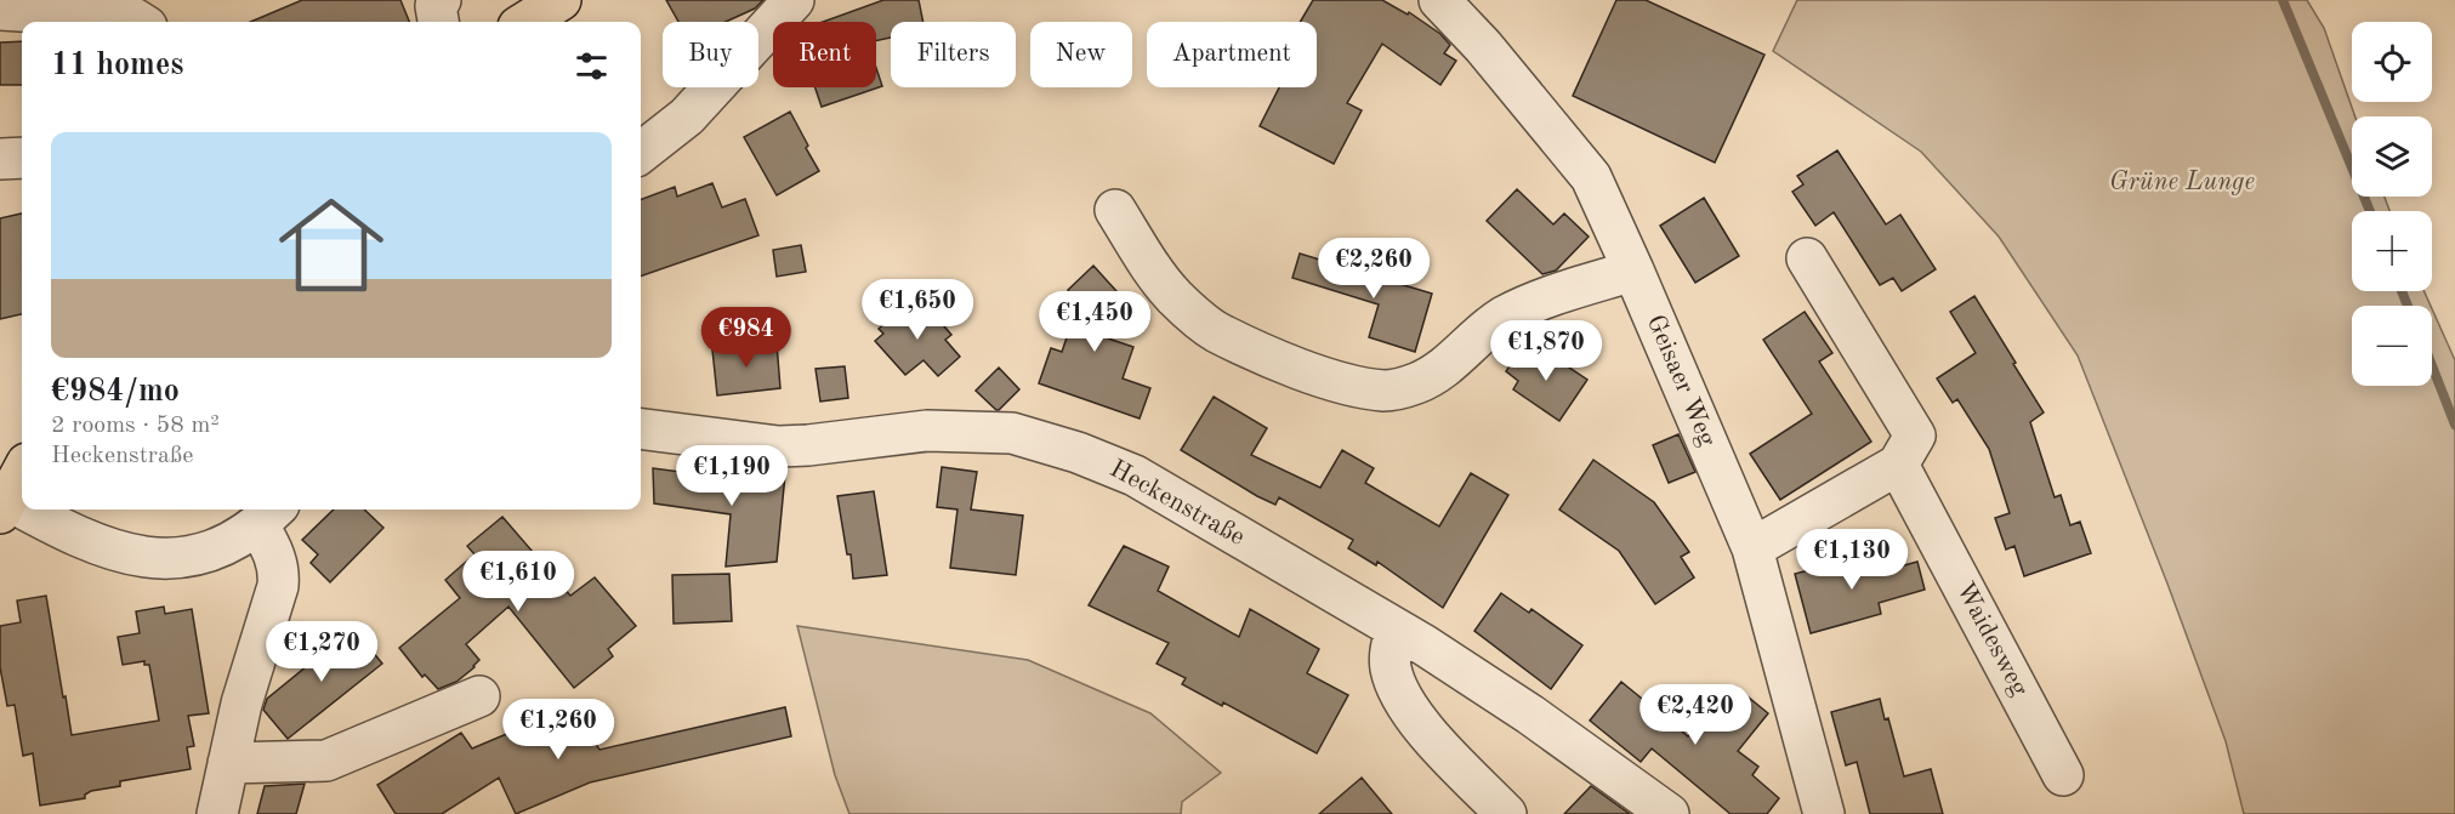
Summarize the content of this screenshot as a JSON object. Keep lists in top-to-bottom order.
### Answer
{
  "streets": {
    "street": ["Geisaer Weg", "Heckenstraße", "Waidesweg"]
  },
  "parks": ["Grüne Lunge"],
  "page": {
    "map_buttons": ["+", "−"],
    "chip": [
      "Buy",
      "Rent",
      "Filters",
      "New",
      "Apartment"
    ],
    "heading": "11 homes",
    "list": [
      {
        "name": "€984/mo",
        "note": "2 rooms · 58 m² · Heckenstraße"
      }
    ],
    "price": [
      "€2,260",
      "€1,650",
      "€1,450",
      "€984",
      "€1,870",
      "€1,190",
      "€1,130",
      "€1,610",
      "€1,270",
      "€2,420",
      "€1,260"
    ]
  }
}
